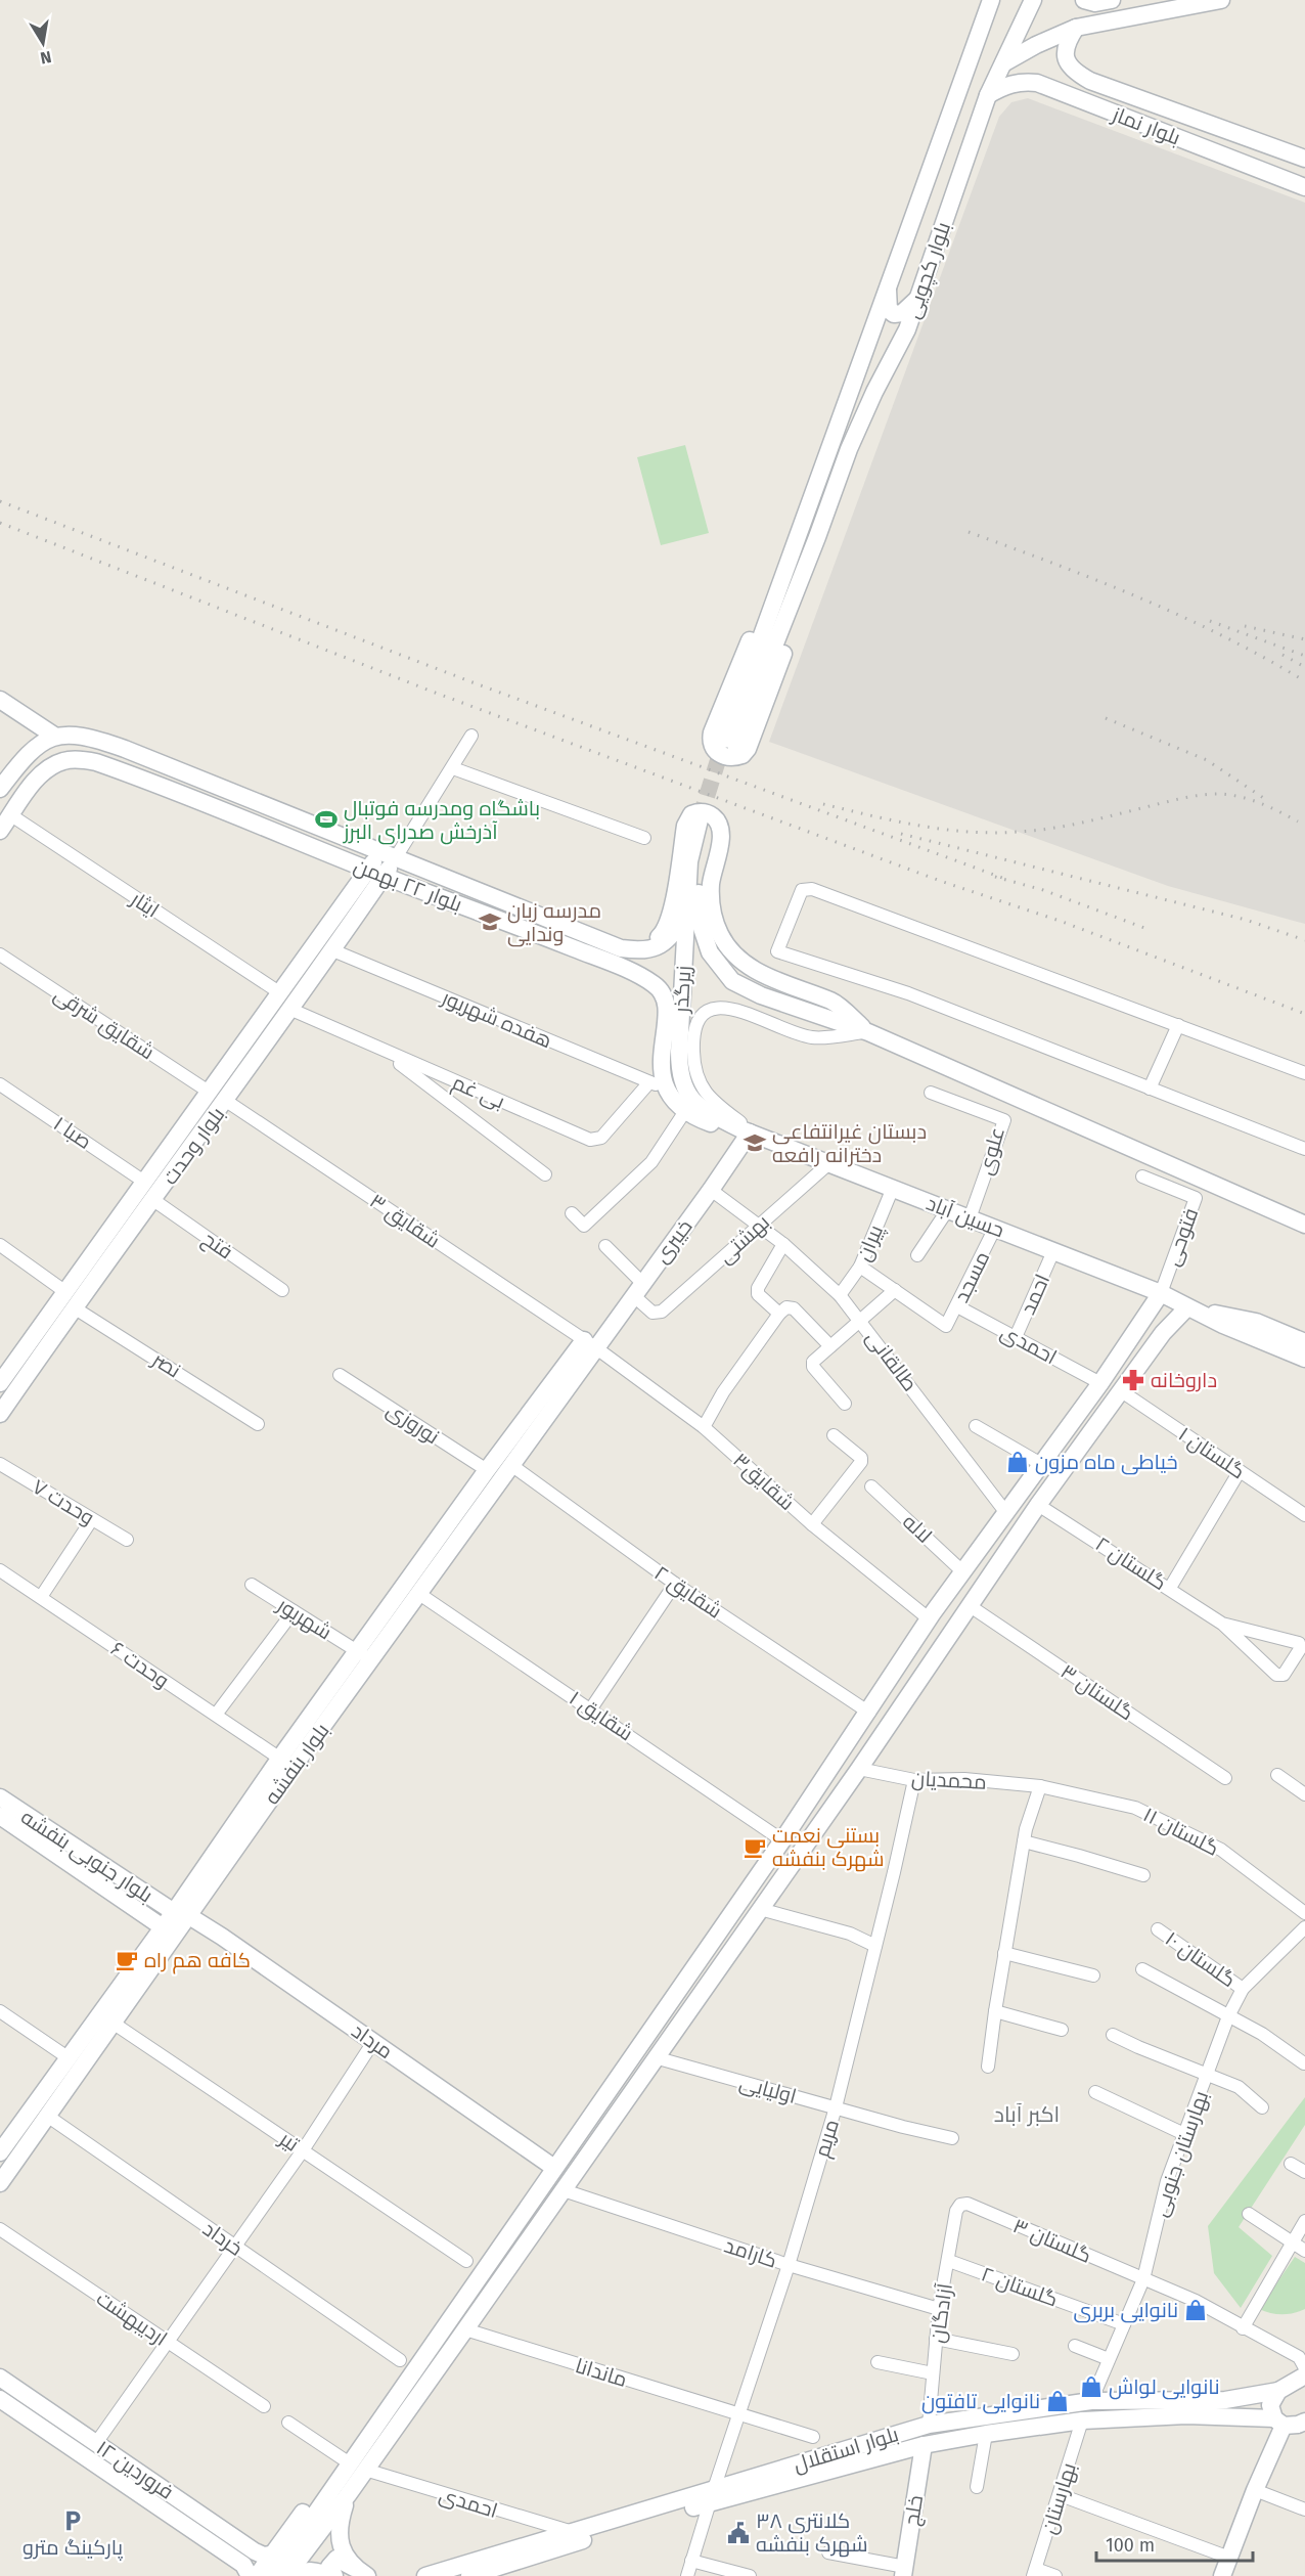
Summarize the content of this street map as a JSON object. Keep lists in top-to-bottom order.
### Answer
{
  "streets": {
    "main road": [
      "بلوار نماز",
      "بلوار کچویی",
      "بلوار ۲۲ بهمن",
      "زیرگذر",
      "بلوار وحدت",
      "حسین آباد",
      "خیبری",
      "بلوار بنفشه",
      "بلوار جنوبی بنفشه",
      "مرداد",
      "بلوار استقلال",
      "فروردین ۱۲",
      "خلج"
    ],
    "street": [
      "ایثار",
      "هفده شهریور",
      "شقایق شرقی",
      "بی غم",
      "صبا ۱",
      "علوی",
      "شقایق ۳",
      "فتوحی",
      "بهشتی",
      "پیران",
      "فتح",
      "مسجد",
      "احمد",
      "احمدی",
      "طالقانی",
      "نصر",
      "نوروزی",
      "گلستان ۱",
      "شقایق۳",
      "وحدت ۷",
      "لاله",
      "گلستان ۲",
      "شقایق ۲",
      "شهریور",
      "وحدت ۶",
      "گلستان ۳",
      "شقایق ۱",
      "محمدیان",
      "گلستان ۱۱",
      "گلستان ۱۰",
      "اولیایی",
      "مریم",
      "تیر",
      "بهارستان جنوبی",
      "خرداد",
      "کارامد",
      "آزادگان",
      "اردیبهشت",
      "ماندانا",
      "بهارستان"
    ]
  },
  "crossings": [
    ["بلوار نماز", "بلوار کچویی"],
    ["بلوار ۲۲ بهمن", "ایثار"],
    ["بلوار ۲۲ بهمن", "زیرگذر"],
    ["بلوار ۲۲ بهمن", "هفده شهریور"],
    ["بلوار ۲۲ بهمن", "بی غم"],
    ["بلوار ۲۲ بهمن", "بلوار وحدت"],
    ["ایثار", "بلوار وحدت"],
    ["زیرگذر", "حسین آباد"],
    ["زیرگذر", "خیبری"],
    ["هفده شهریور", "بی غم"],
    ["هفده شهریور", "بلوار وحدت"],
    ["شقایق شرقی", "بلوار وحدت"],
    ["بی غم", "بلوار وحدت"],
    ["صبا ۱", "بلوار وحدت"],
    ["بلوار وحدت", "شقایق ۳"],
    ["بلوار وحدت", "فتح"],
    ["بلوار وحدت", "نصر"],
    ["علوی", "حسین آباد"],
    ["حسین آباد", "فتوحی"],
    ["حسین آباد", "بهشتی"],
    ["حسین آباد", "خیبری"],
    ["حسین آباد", "پیران"],
    ["حسین آباد", "مسجد"],
    ["حسین آباد", "احمد"],
    ["شقایق ۳", "خیبری"],
    ["شقایق ۳", "شقایق۳"],
    ["شقایق ۳", "بلوار بنفشه"],
    ["بهشتی", "خیبری"],
    ["بهشتی", "طالقانی"],
    ["خیبری", "طالقانی"],
    ["خیبری", "شقایق۳"],
    ["خیبری", "بلوار بنفشه"],
    ["پیران", "طالقانی"],
    ["مسجد", "احمدی"],
    ["احمد", "احمدی"],
    ["احمدی", "بلوار استقلال"],
    ["نوروزی", "بلوار بنفشه"],
    ["شقایق۳", "بلوار بنفشه"],
    ["گلستان ۲", "بهارستان جنوبی"],
    ["گلستان ۲", "آزادگان"],
    ["شقایق ۲", "بلوار بنفشه"],
    ["شهریور", "بلوار بنفشه"],
    ["وحدت ۶", "بلوار بنفشه"],
    ["گلستان ۳", "بهارستان جنوبی"],
    ["گلستان ۳", "آزادگان"],
    ["شقایق ۱", "بلوار بنفشه"],
    ["بلوار بنفشه", "بلوار جنوبی بنفشه"],
    ["بلوار بنفشه", "مرداد"],
    ["بلوار بنفشه", "تیر"],
    ["بلوار بنفشه", "خرداد"],
    ["محمدیان", "گلستان ۱۱"],
    ["محمدیان", "مریم"],
    ["بلوار جنوبی بنفشه", "مرداد"],
    ["گلستان ۱۰", "بهارستان جنوبی"],
    ["اولیایی", "مریم"],
    ["مریم", "کارامد"],
    ["مریم", "ماندانا"],
    ["مریم", "بلوار استقلال"],
    ["بهارستان جنوبی", "بلوار استقلال"],
    ["کارامد", "آزادگان"],
    ["آزادگان", "بلوار استقلال"],
    ["بلوار استقلال", "بهارستان"],
    ["بلوار استقلال", "خلج"]
  ],
  "districts": ["اکبر آباد"],
  "places": {
    "sports": ["باشگاه ومدرسه فوتبال آذرخش صدرای البرز"],
    "school or university": ["مدرسه زبان وندایی", "دبستان غیرانتفاعی دخترانه رافعه"],
    "pharmacy": ["داروخانه"],
    "shop": [
      "خیاطی ماه مزون",
      "نانوایی بربری",
      "نانوایی لواش",
      "نانوایی تافتون"
    ],
    "cafe": ["بستنی نعمت شهرک بنفشه", "کافه هم راه"],
    "parking": ["پارکینگ مترو"],
    "public building": ["کلانتری ۳۸ شهرک بنفشه"]
  },
  "scale_bar": "100 m",
  "north": "bottom"
}
